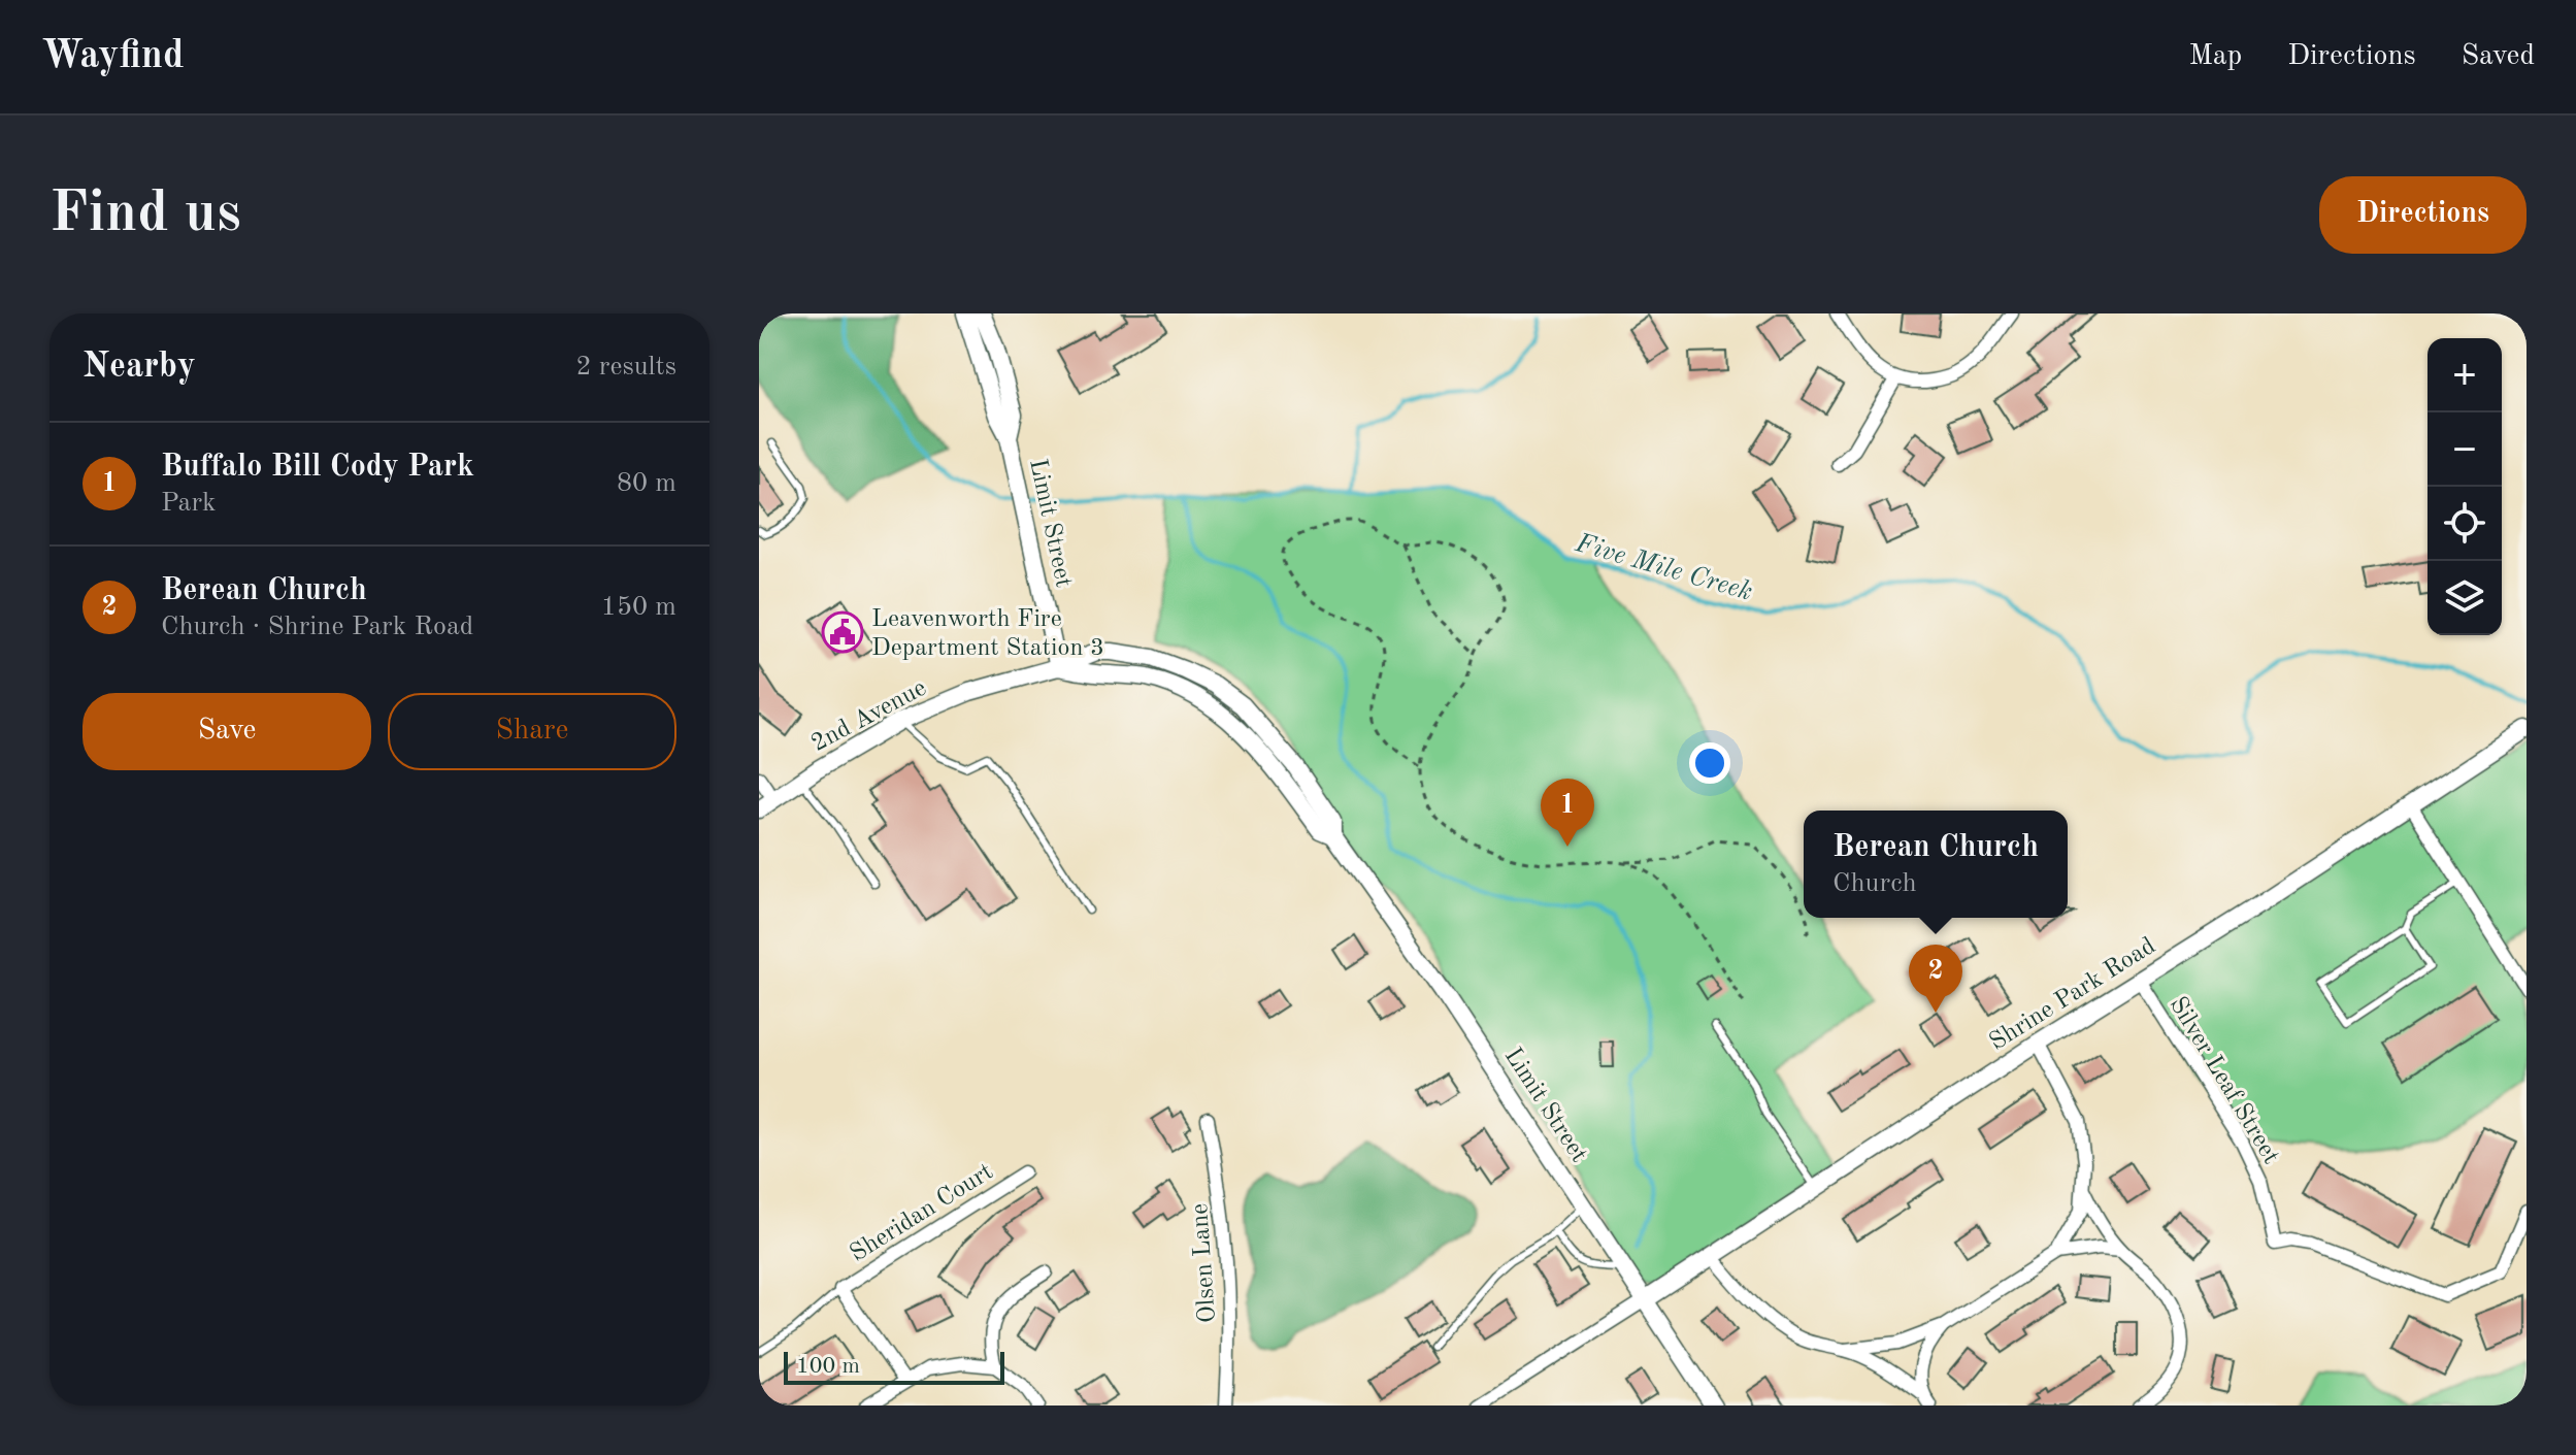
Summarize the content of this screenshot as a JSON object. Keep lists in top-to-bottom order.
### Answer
{
  "streets": {
    "street": [
      "Limit Street",
      "2nd Avenue",
      "Shrine Park Road",
      "Silver Leaf Street",
      "Sheridan Court",
      "Olsen Lane"
    ]
  },
  "crossings": [
    ["Limit Street", "2nd Avenue"],
    ["Limit Street", "Shrine Park Road"],
    ["Shrine Park Road", "Silver Leaf Street"]
  ],
  "water": ["Five Mile Creek"],
  "places": {
    "public building": ["Leavenworth Fire Department Station 3"]
  },
  "scale_bar": "100 m",
  "page": {
    "header": "Wayfind",
    "nav": ["Map", "Directions", "Saved"],
    "buttons": [
      "Directions",
      ["Save", "Share"]
    ],
    "title": "Find us",
    "heading": ["Nearby", "2 results"],
    "map_buttons": ["+", "−"],
    "list": [
      {
        "mark": "1",
        "name": "Buffalo Bill Cody Park",
        "note": "Park",
        "value": "80 m"
      },
      {
        "mark": "2",
        "name": "Berean Church",
        "note": "Church · Shrine Park Road",
        "value": "150 m"
      }
    ],
    "pins": ["1", "2"],
    "popup": ["Berean Church", "Church"],
    "scale": "100 m"
  }
}
